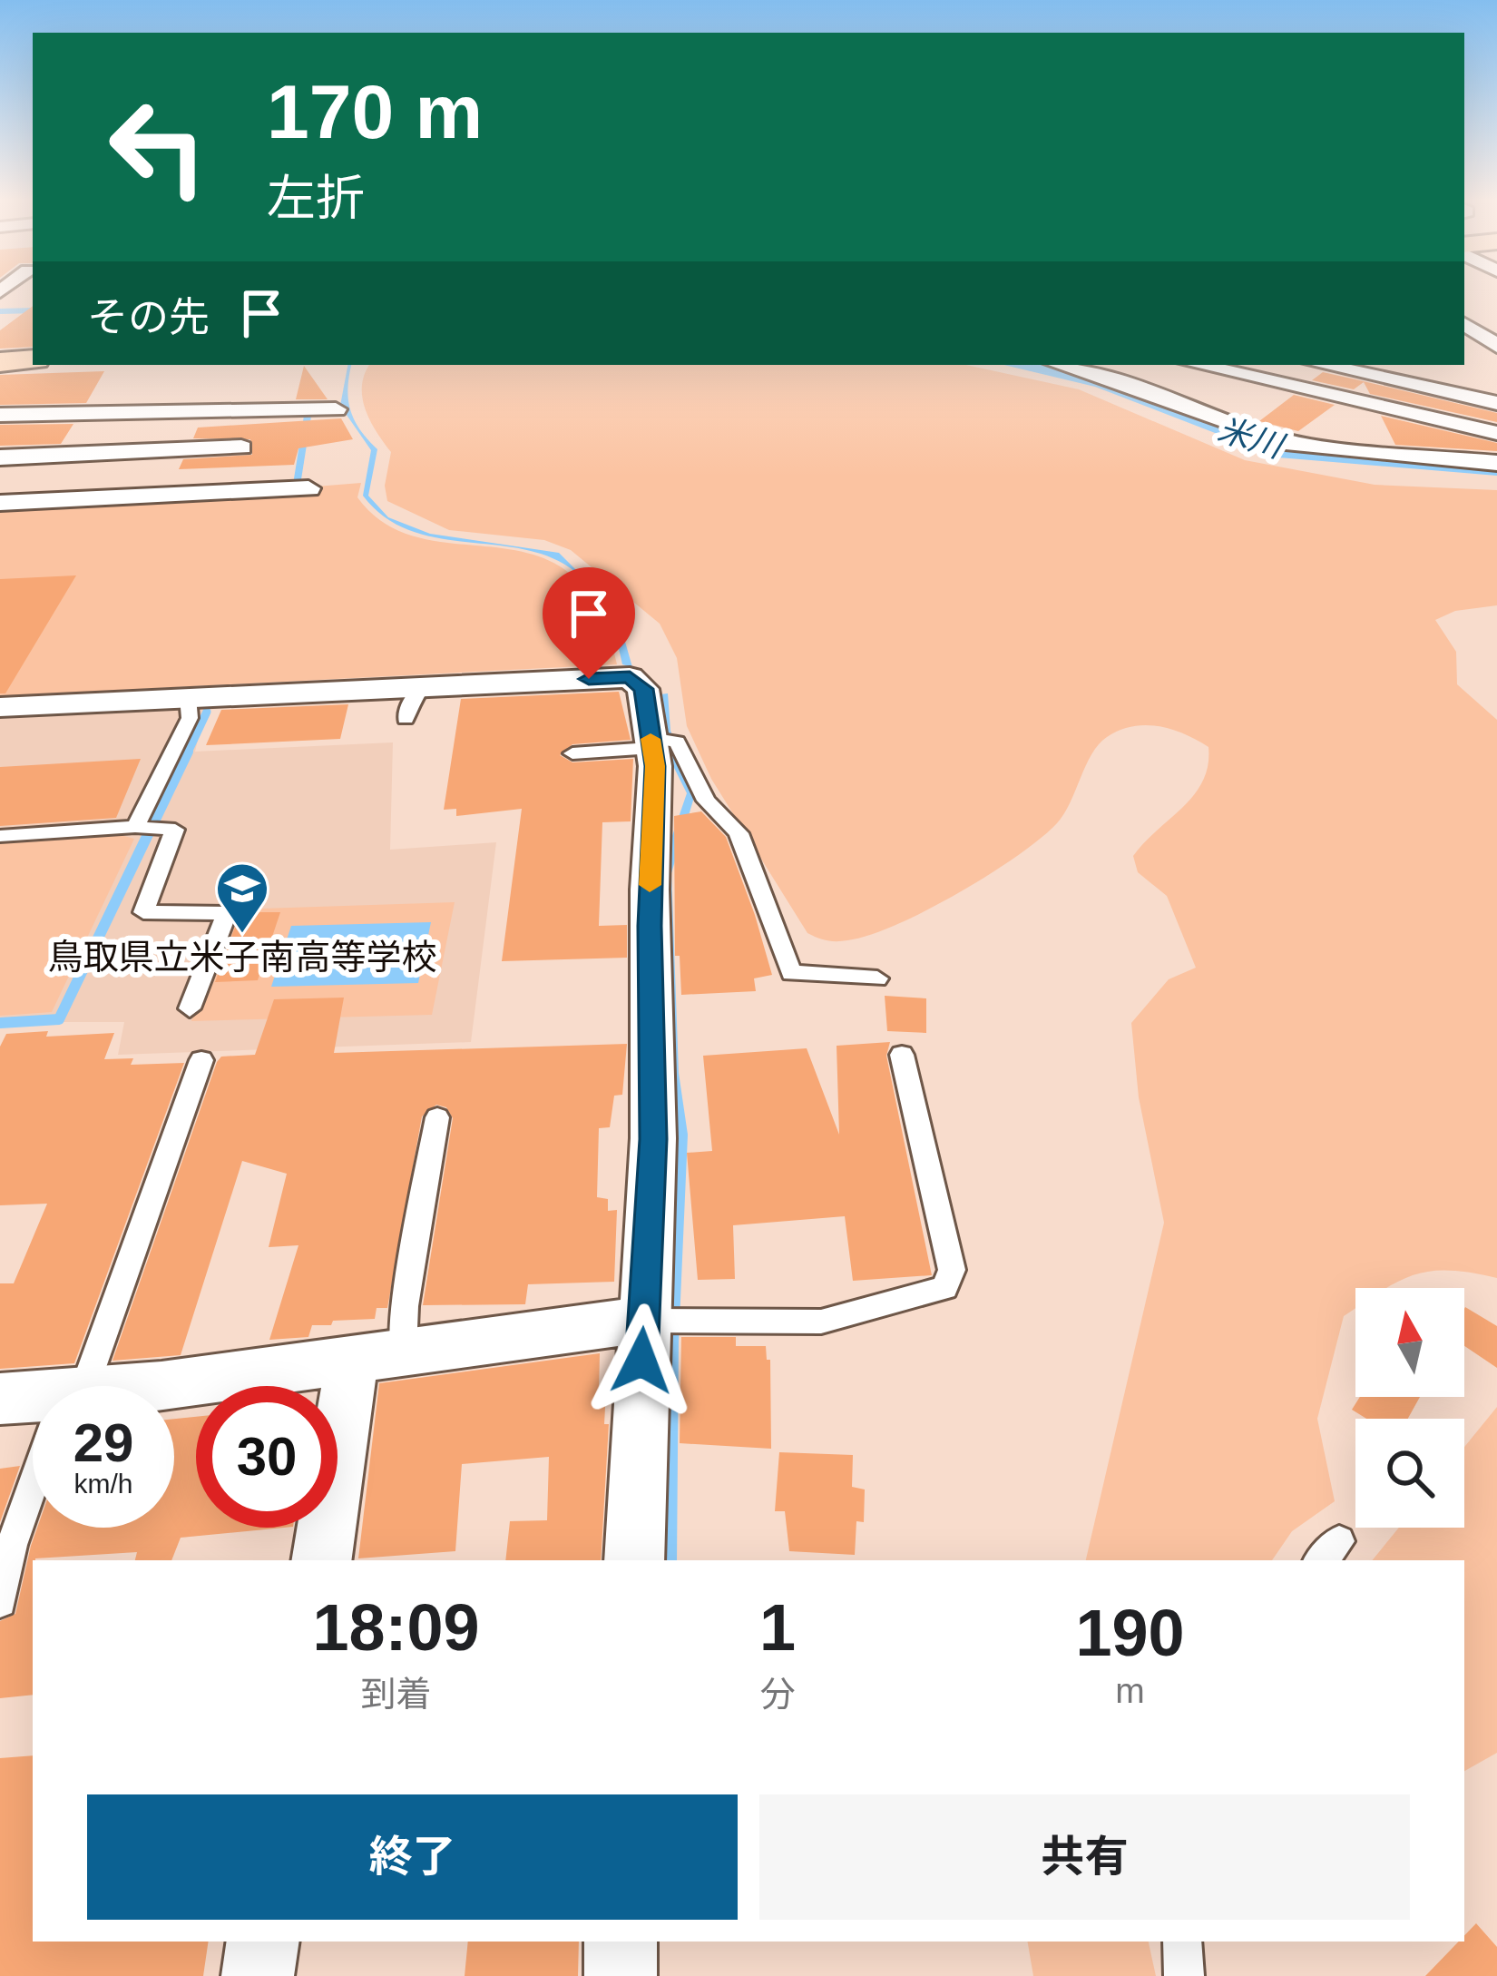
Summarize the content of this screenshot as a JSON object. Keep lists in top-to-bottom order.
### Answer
{
  "water": ["米川"],
  "places": {
    "school or university": ["鳥取県立米子南高等学校"]
  },
  "north": "top",
  "page": {
    "turn": ["170 m", "左折"],
    "then": "その先",
    "speed": "29 km/h",
    "limit": "30",
    "eta": [
      "18:09",
      "到着",
      "1",
      "分",
      "190",
      "m"
    ],
    "buttons": ["終了", "共有"]
  }
}
